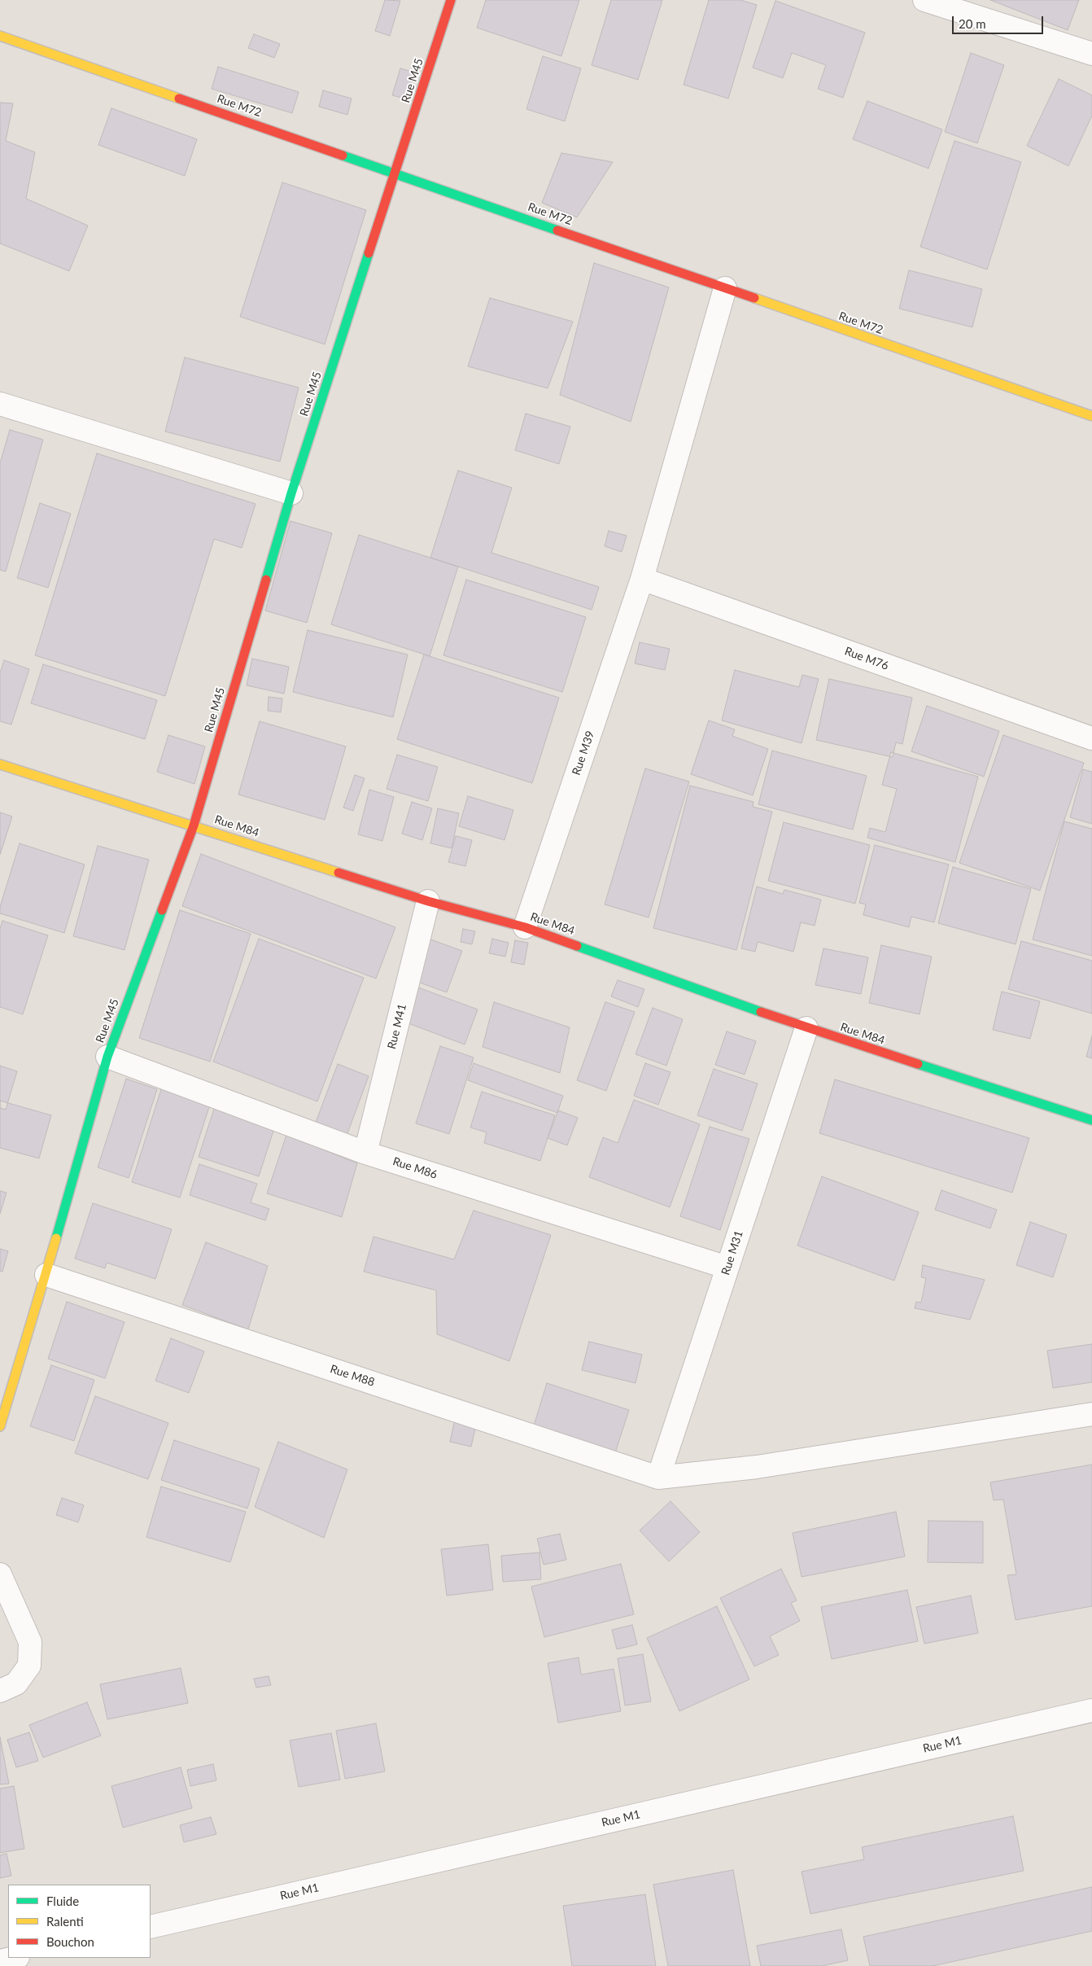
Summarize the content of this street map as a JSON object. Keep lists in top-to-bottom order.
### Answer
{
  "streets": {
    "street": [
      "Rue M45",
      "Rue M72",
      "Rue M76",
      "Rue M39",
      "Rue M84",
      "Rue M41",
      "Rue M86",
      "Rue M31",
      "Rue M88",
      "Rue M1"
    ]
  },
  "crossings": [
    ["Rue M45", "Rue M72"],
    ["Rue M45", "Rue M84"],
    ["Rue M45", "Rue M86"],
    ["Rue M45", "Rue M88"],
    ["Rue M72", "Rue M39"],
    ["Rue M76", "Rue M39"],
    ["Rue M39", "Rue M84"],
    ["Rue M84", "Rue M41"],
    ["Rue M84", "Rue M31"],
    ["Rue M41", "Rue M86"],
    ["Rue M86", "Rue M31"],
    ["Rue M31", "Rue M88"]
  ],
  "legend": ["Fluide", "Ralenti", "Bouchon"],
  "scale_bar": "20 m"
}
